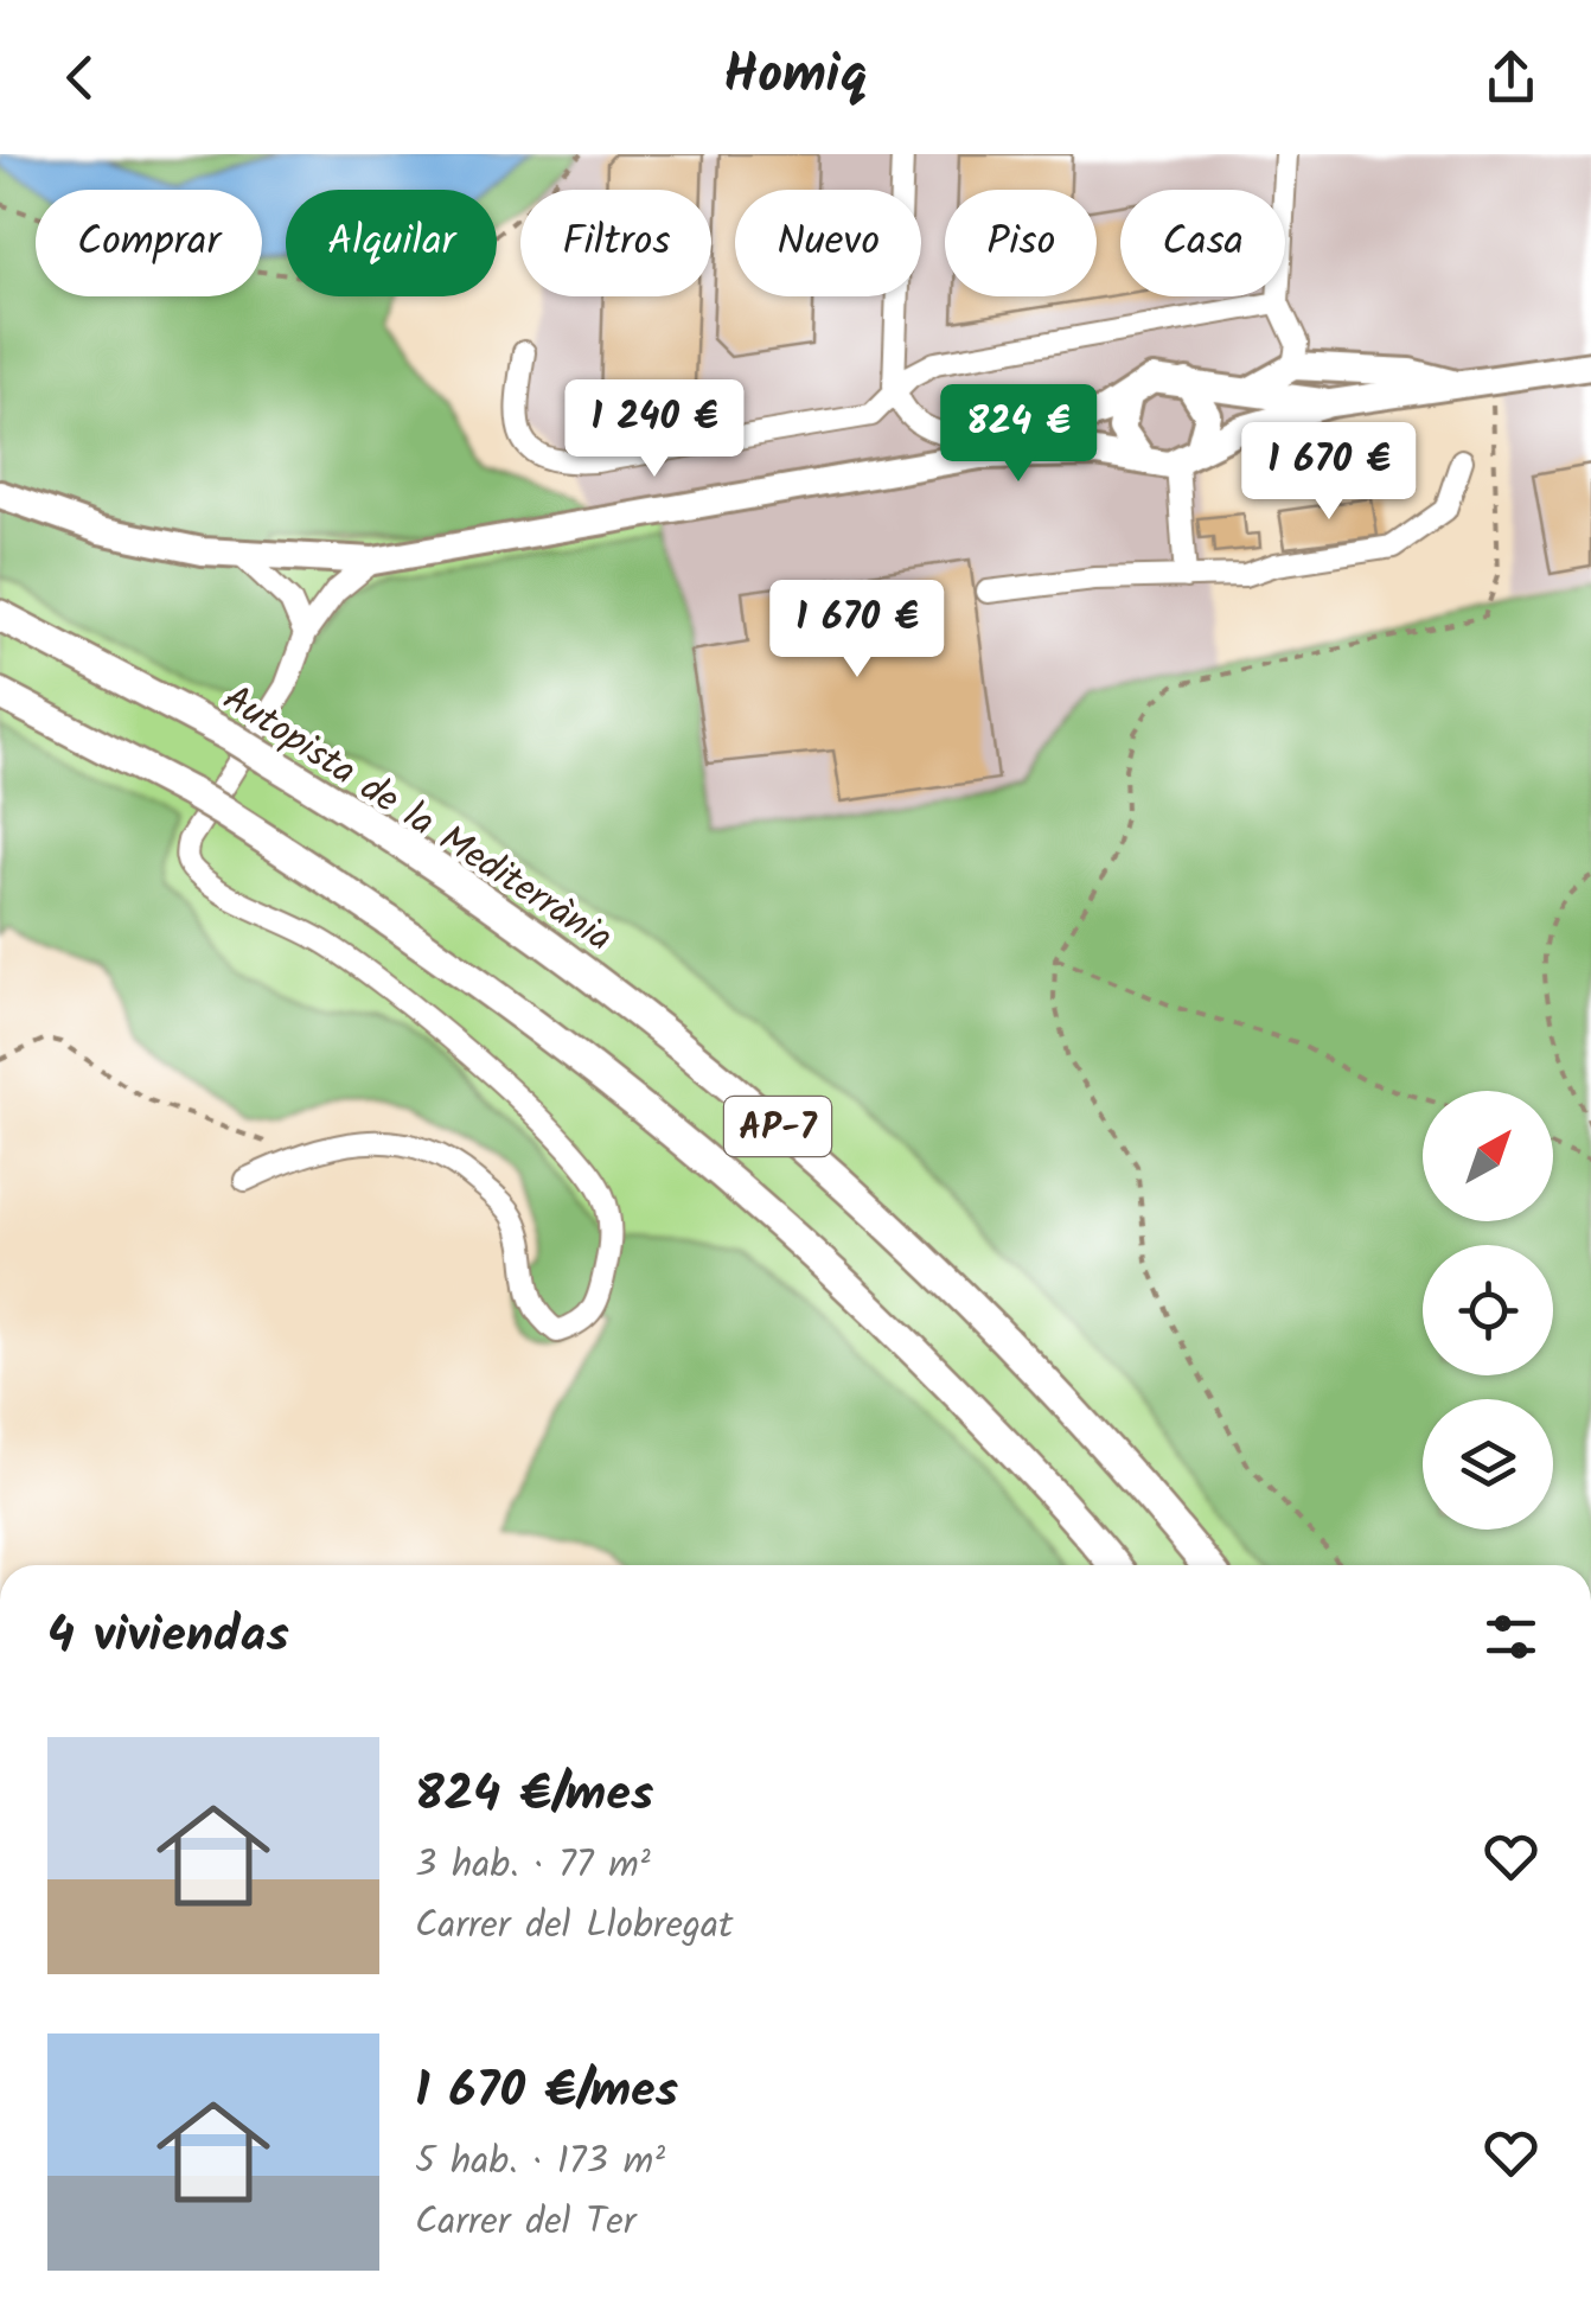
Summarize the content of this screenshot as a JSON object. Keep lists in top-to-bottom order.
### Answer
{
  "streets": {
    "highway": ["Autopista de la Mediterrània", "AP-7"]
  },
  "north": "top right",
  "page": {
    "header": "Homiq",
    "chip": [
      "Comprar",
      "Alquilar",
      "Filtros",
      "Nuevo",
      "Piso",
      "Casa"
    ],
    "price": [
      "1 240 €",
      "824 €",
      "1 670 €",
      "1 670 €"
    ],
    "heading": "4 viviendas",
    "list": [
      {
        "name": "824 €/mes",
        "note": "3 hab. · 77 m² · Carrer del Llobregat"
      },
      {
        "name": "1 670 €/mes",
        "note": "5 hab. · 173 m² · Carrer del Ter"
      }
    ]
  }
}
